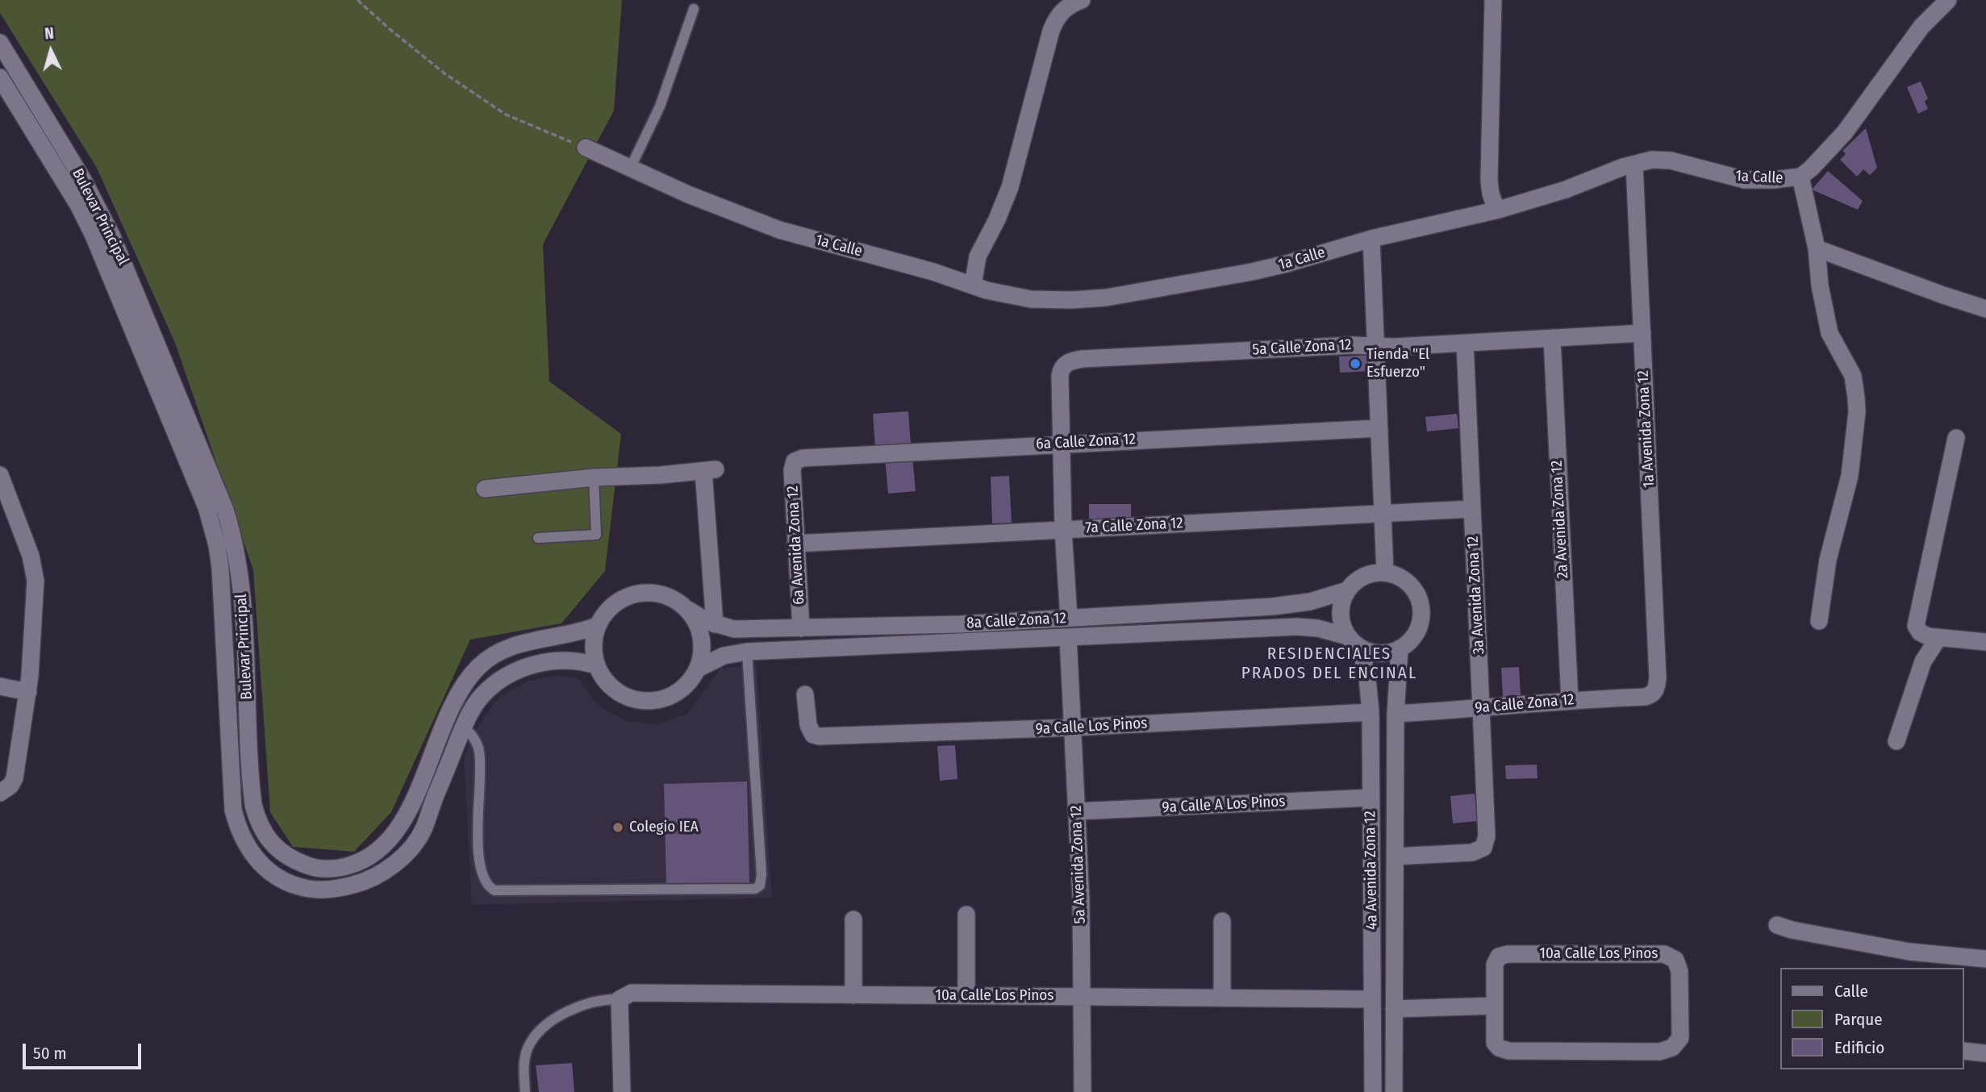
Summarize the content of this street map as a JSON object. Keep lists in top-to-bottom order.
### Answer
{
  "streets": {
    "street": [
      "1a Calle",
      "Bulevar Principal",
      "5a Calle Zona 12",
      "1a Avenida Zona 12",
      "6a Calle Zona 12",
      "2a Avenida Zona 12",
      "7a Calle Zona 12",
      "6a Avenida Zona 12",
      "3a Avenida Zona 12",
      "8a Calle Zona 12",
      "9a Calle Zona 12",
      "9a Calle Los Pinos",
      "9a Calle A Los Pinos",
      "5a Avenida Zona 12",
      "4a Avenida Zona 12",
      "10a Calle Los Pinos"
    ]
  },
  "crossings": [
    ["1a Calle", "1a Avenida Zona 12"],
    ["Bulevar Principal", "8a Calle Zona 12"],
    ["5a Calle Zona 12", "1a Avenida Zona 12"],
    ["5a Calle Zona 12", "6a Calle Zona 12"],
    ["5a Calle Zona 12", "2a Avenida Zona 12"],
    ["5a Calle Zona 12", "3a Avenida Zona 12"],
    ["1a Avenida Zona 12", "9a Calle Zona 12"],
    ["6a Calle Zona 12", "6a Avenida Zona 12"],
    ["2a Avenida Zona 12", "9a Calle Zona 12"],
    ["7a Calle Zona 12", "6a Avenida Zona 12"],
    ["7a Calle Zona 12", "3a Avenida Zona 12"],
    ["6a Avenida Zona 12", "8a Calle Zona 12"],
    ["3a Avenida Zona 12", "9a Calle Zona 12"],
    ["3a Avenida Zona 12", "4a Avenida Zona 12"],
    ["8a Calle Zona 12", "5a Avenida Zona 12"],
    ["8a Calle Zona 12", "4a Avenida Zona 12"],
    ["9a Calle Zona 12", "4a Avenida Zona 12"],
    ["9a Calle Los Pinos", "5a Avenida Zona 12"],
    ["9a Calle Los Pinos", "4a Avenida Zona 12"],
    ["9a Calle A Los Pinos", "5a Avenida Zona 12"],
    ["9a Calle A Los Pinos", "4a Avenida Zona 12"],
    ["5a Avenida Zona 12", "10a Calle Los Pinos"],
    ["4a Avenida Zona 12", "10a Calle Los Pinos"]
  ],
  "districts": ["RESIDENCIALES PRADOS DEL ENCINAL"],
  "places": ["Tienda \"El Esfuerzo\"", "Colegio IEA"],
  "legend": ["Calle", "Parque", "Edificio"],
  "scale_bar": "50 m",
  "north": "top"
}
